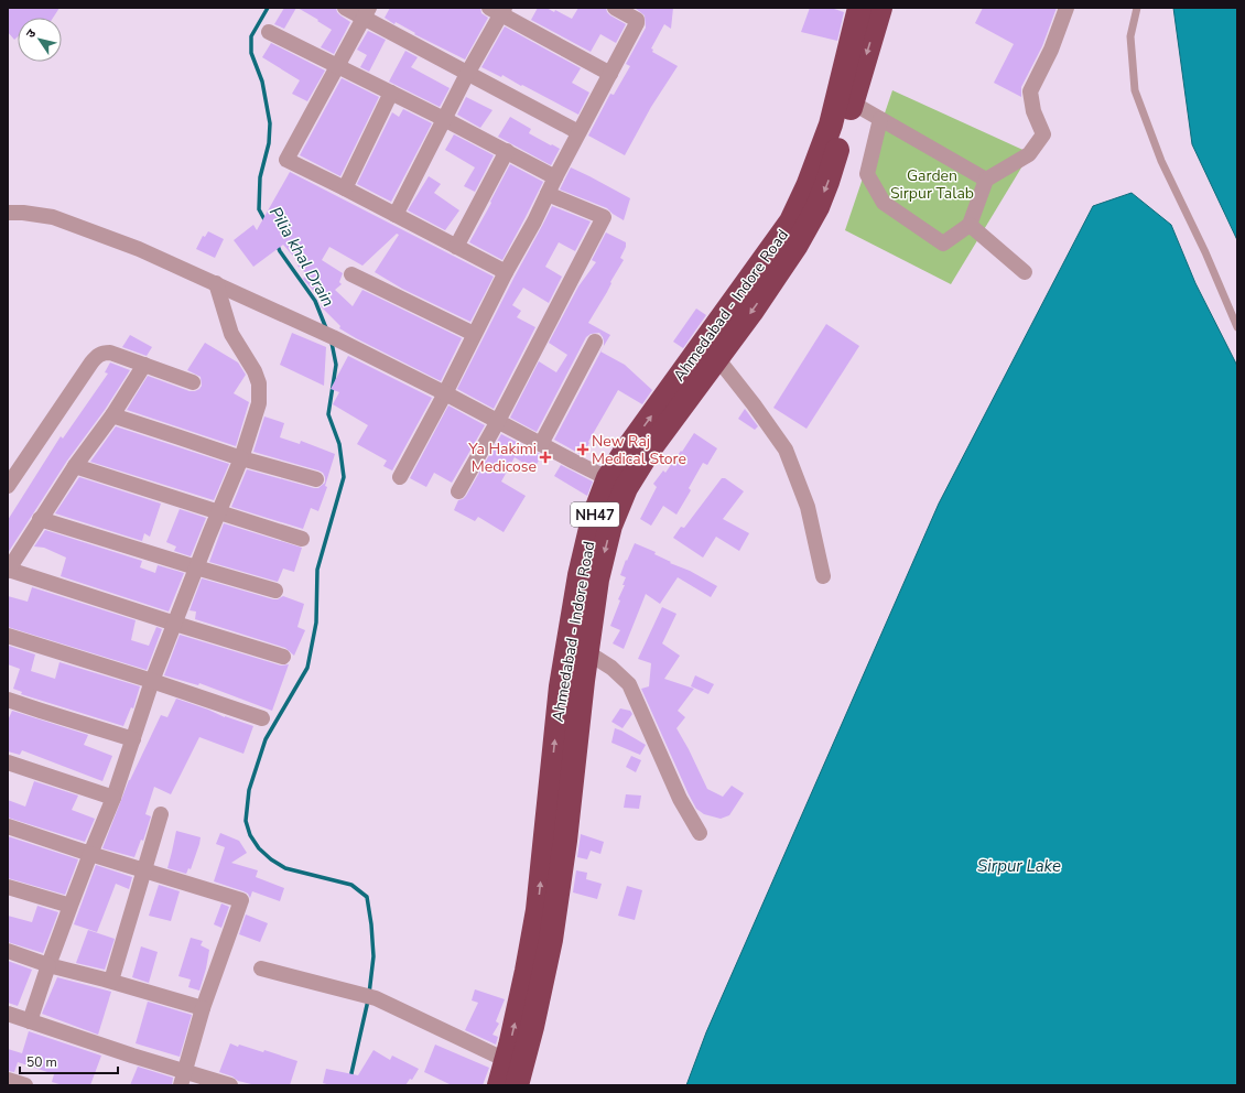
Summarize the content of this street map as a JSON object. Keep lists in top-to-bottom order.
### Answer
{
  "streets": {
    "highway": ["Ahmedabad - Indore Road", "NH47"]
  },
  "water": ["Pilia khal Drain", "Sirpur Lake"],
  "parks": ["Garden Sirpur Talab"],
  "places": {
    "health": ["New Raj Medical Store", "Ya Hakimi Medicose"]
  },
  "scale_bar": "50 m",
  "north": "top left"
}
